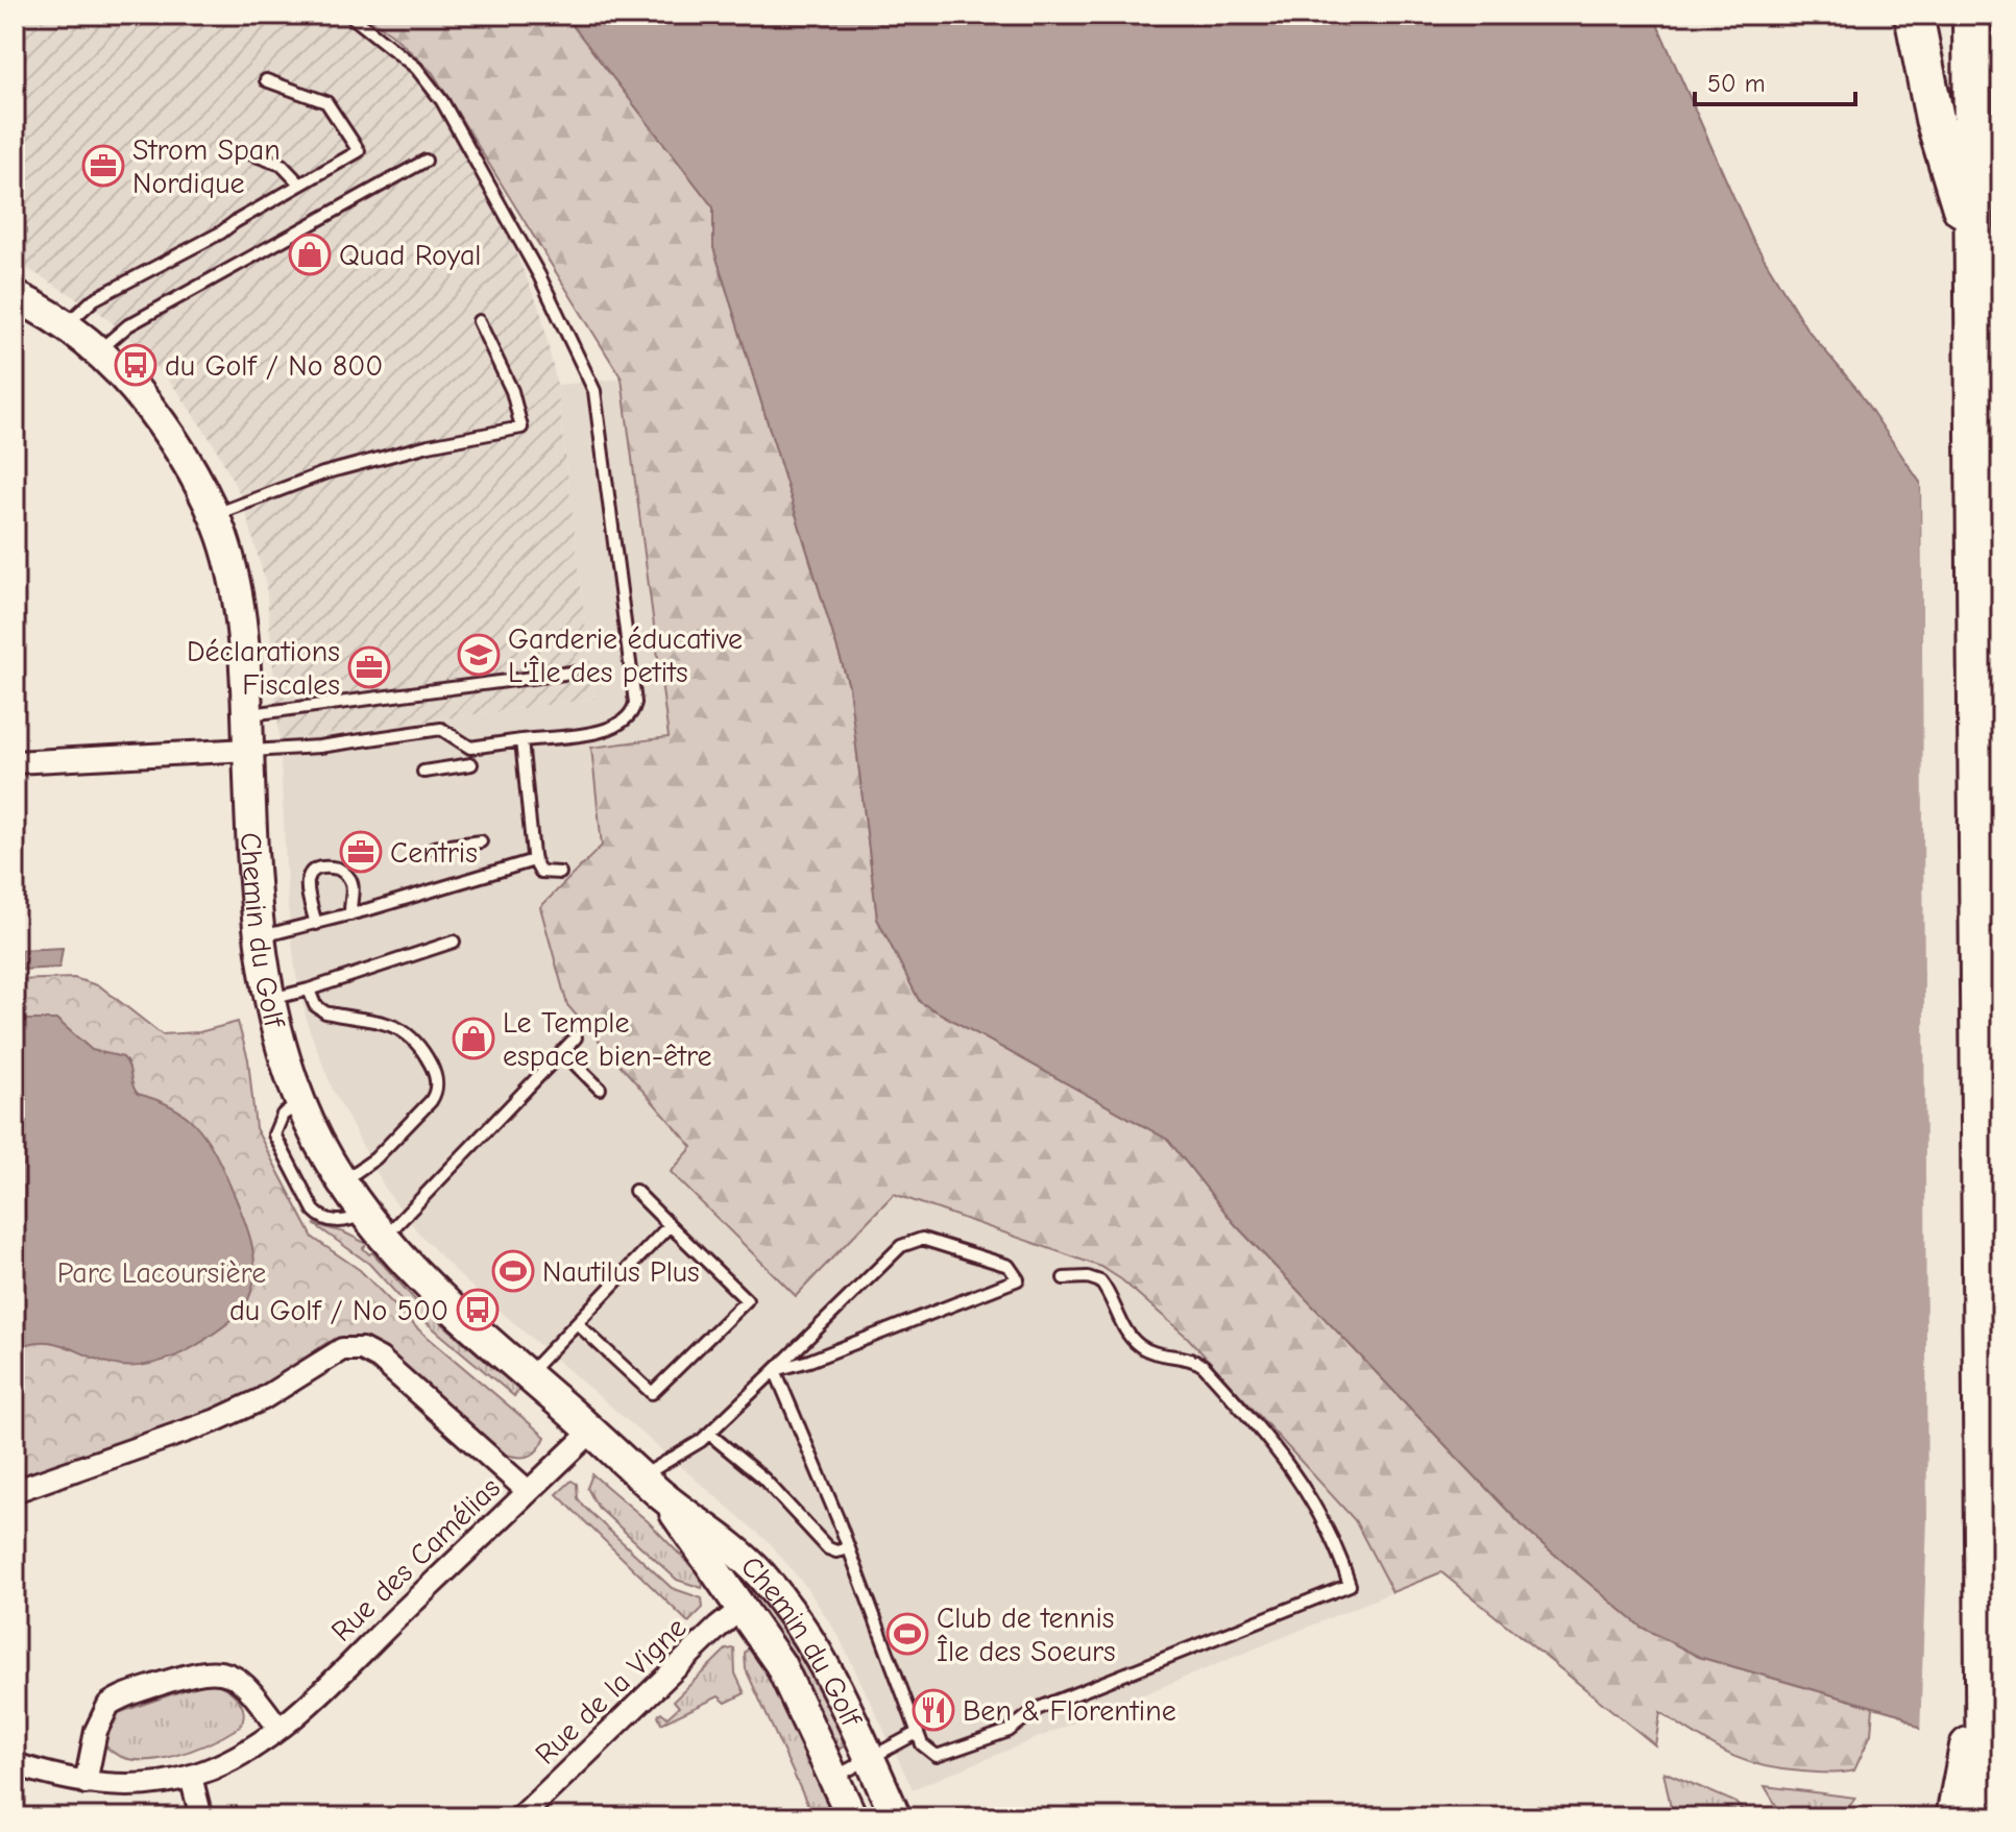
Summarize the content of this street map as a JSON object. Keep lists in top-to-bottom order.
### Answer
{
  "streets": {
    "street": ["Chemin du Golf", "Rue des Camélias", "Rue de la Vigne"]
  },
  "crossings": [
    ["Chemin du Golf", "Rue des Camélias"],
    ["Chemin du Golf", "Rue de la Vigne"]
  ],
  "parks": ["Parc Lacoursière"],
  "places": {
    "office": ["Strom Span Nordique", "Déclarations Fiscales", "Centris"],
    "shop": ["Quad Royal", "Le Temple espace bien-être"],
    "bus stop": ["du Golf / No 800", "du Golf / No 500"],
    "school or university": ["Garderie éducative L'Île des petits"],
    "sports": ["Nautilus Plus", "Club de tennis Île des Soeurs"],
    "restaurant": ["Ben & Florentine"]
  },
  "scale_bar": "50 m"
}
